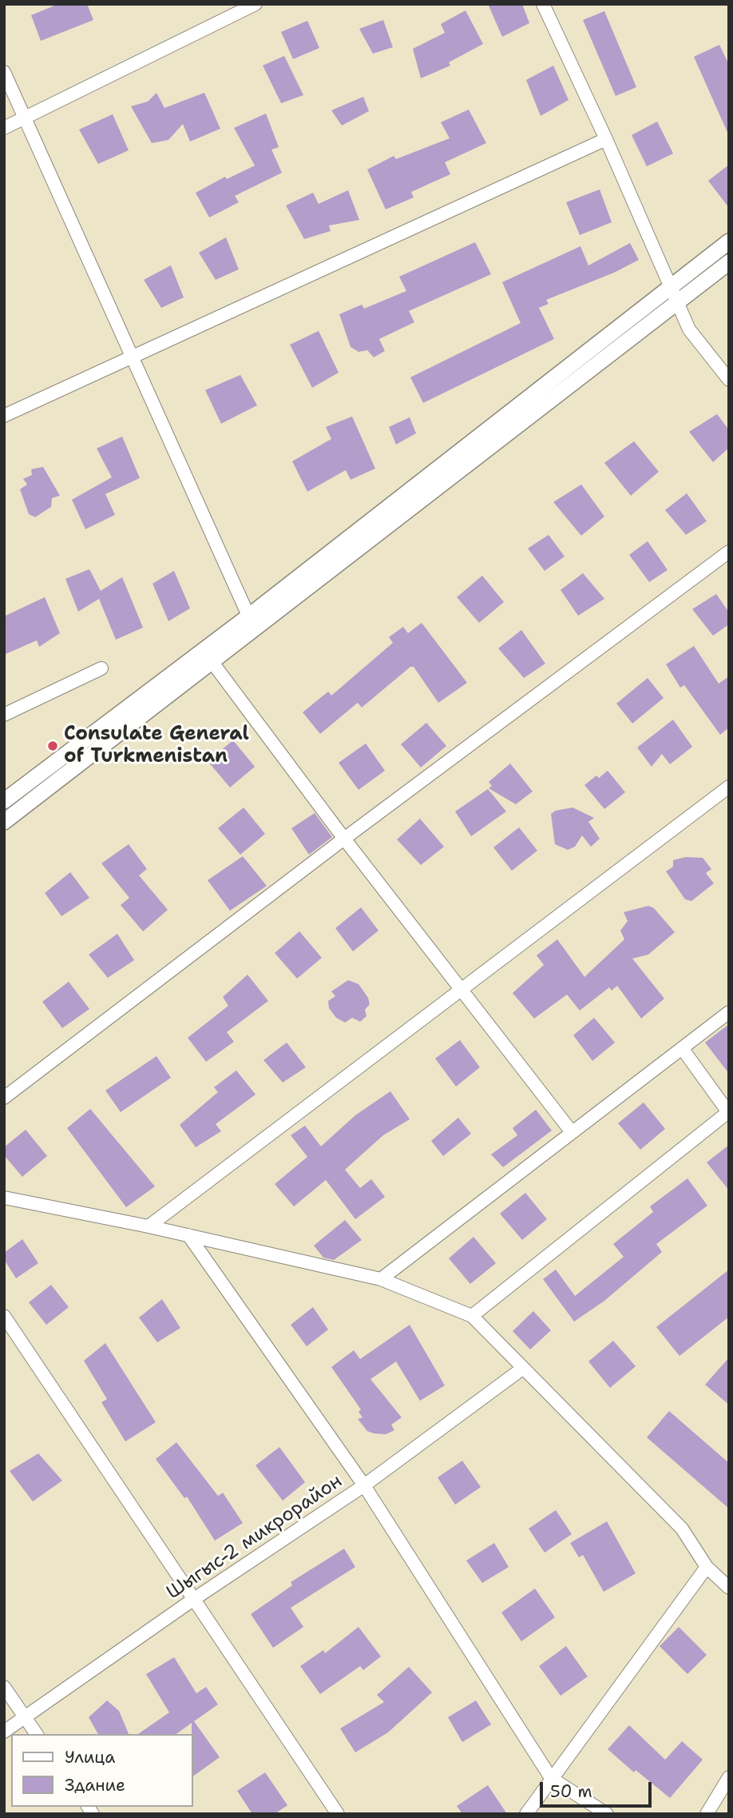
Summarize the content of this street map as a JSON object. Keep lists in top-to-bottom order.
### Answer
{
  "streets": {
    "street": ["Шыгыс-2 микрорайон"]
  },
  "places": ["Consulate General of Turkmenistan"],
  "legend": ["Улица", "Здание"],
  "scale_bar": "50 m"
}
